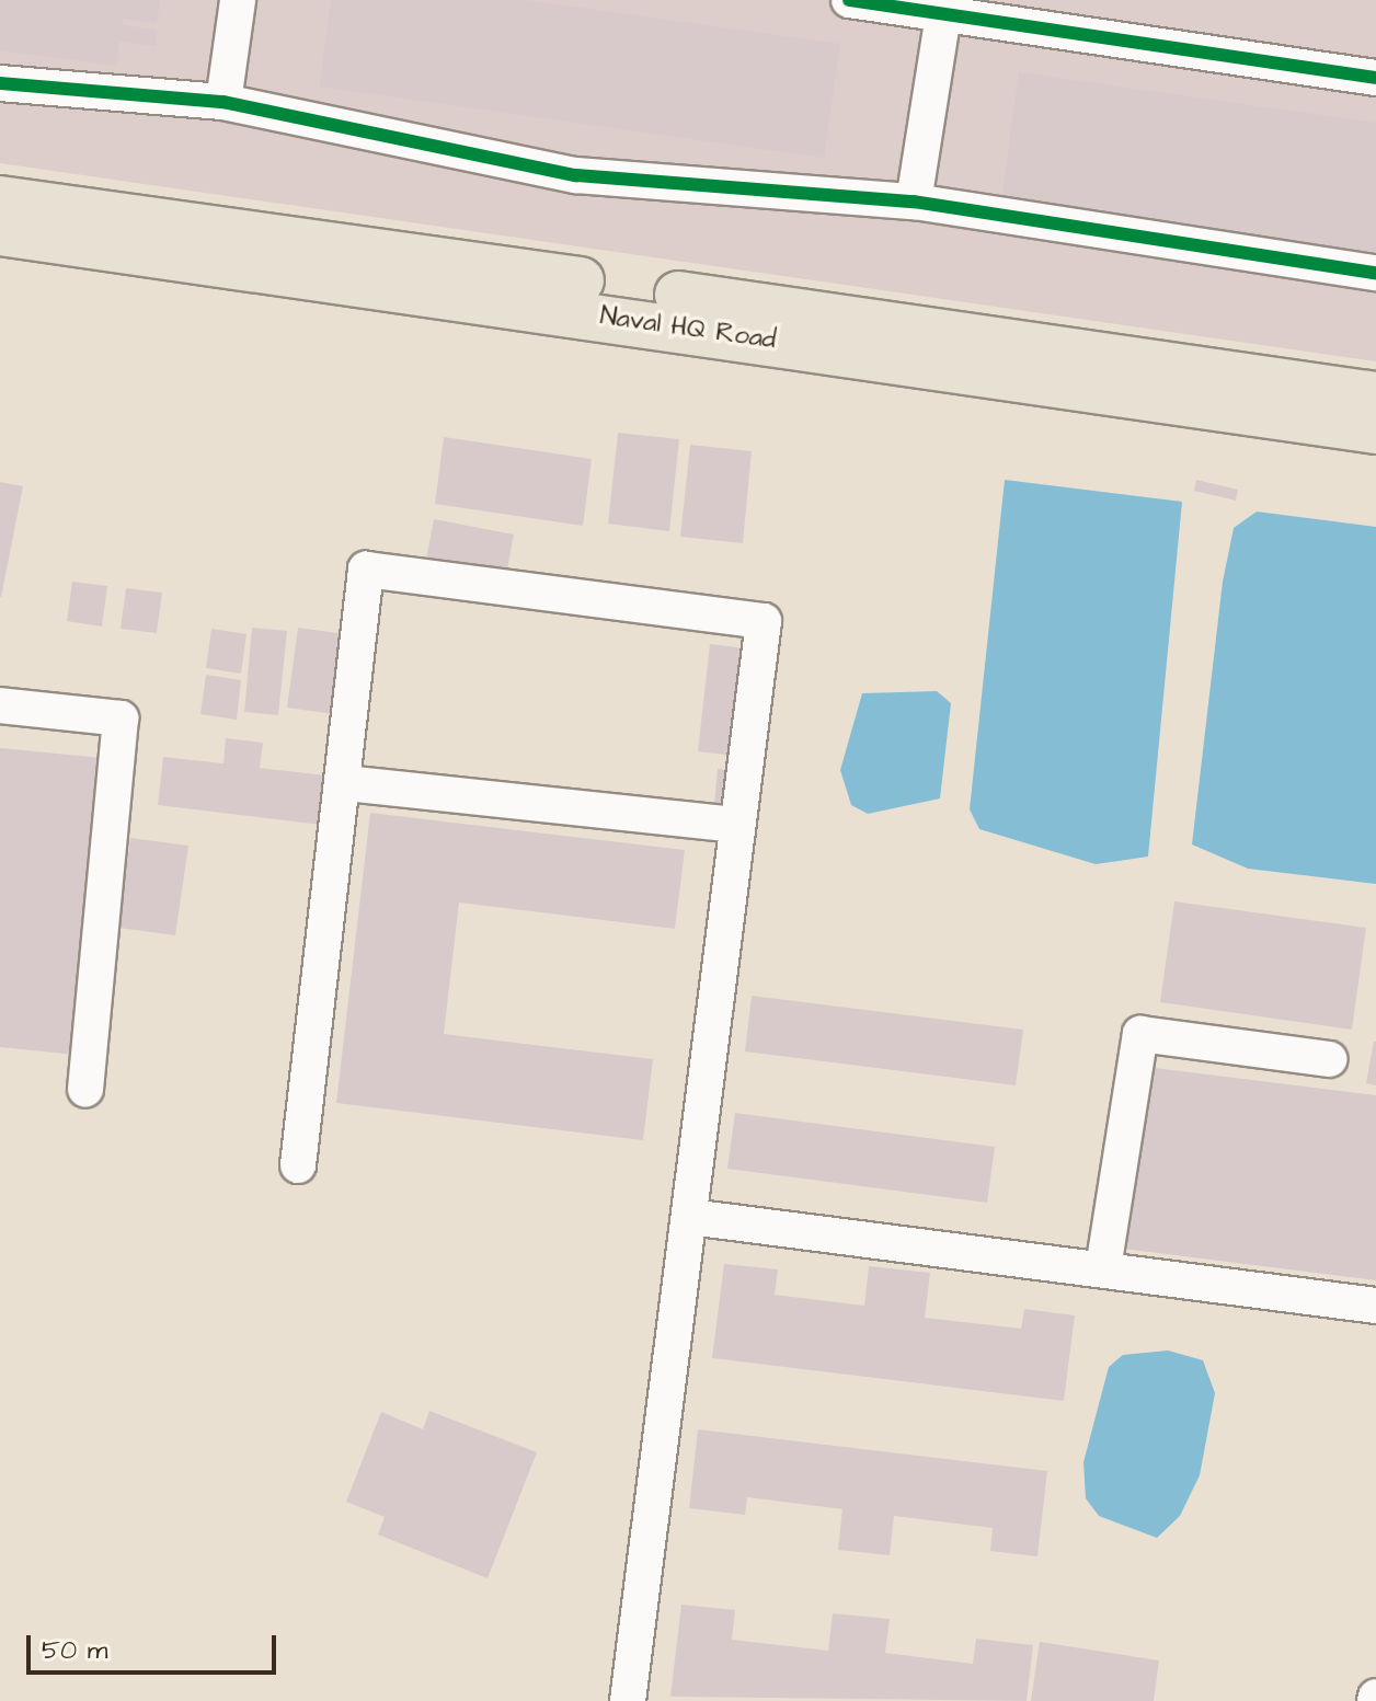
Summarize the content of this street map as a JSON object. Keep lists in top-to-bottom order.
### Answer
{
  "streets": {
    "main road": ["Naval HQ Road"]
  },
  "scale_bar": "50 m"
}
